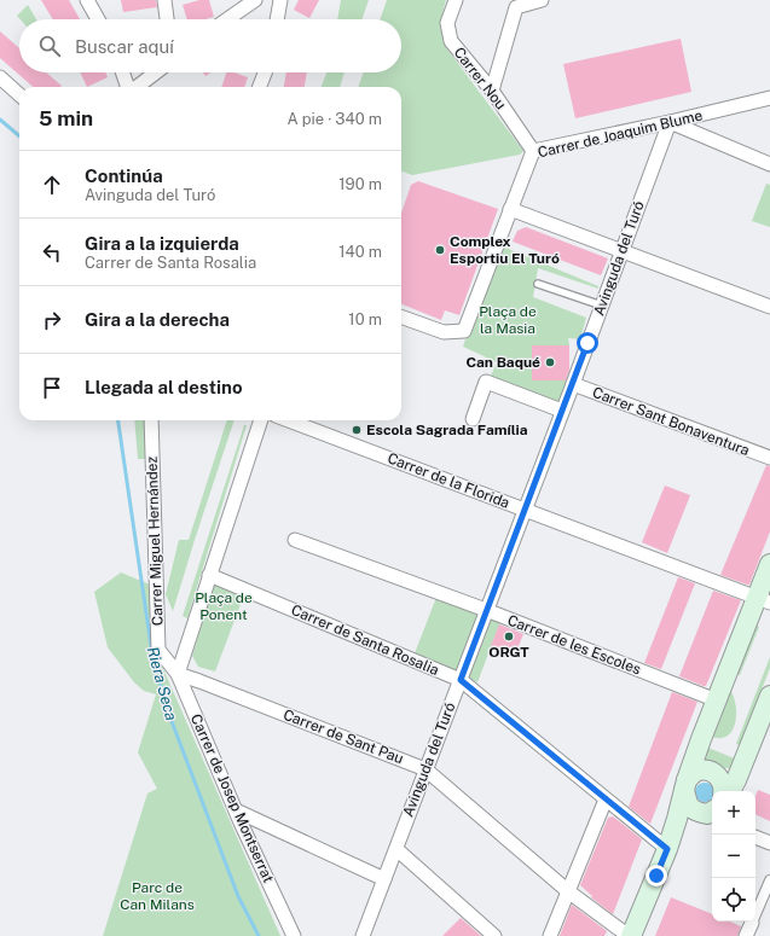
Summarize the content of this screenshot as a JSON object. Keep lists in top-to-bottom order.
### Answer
{
  "streets": {
    "street": [
      "Carrer Nou",
      "Carrer de Joaquim Blume",
      "Avinguda del Turó",
      "Carrer Sant Bonaventura",
      "Carrer de la Florida",
      "Carrer Miguel Hernández",
      "Carrer de Santa Rosalia",
      "Carrer de les Escoles",
      "Carrer de Sant Pau",
      "Carrer de Josep Montserrat"
    ]
  },
  "crossings": [
    ["Carrer Nou", "Carrer de Joaquim Blume"],
    ["Carrer de Joaquim Blume", "Avinguda del Turó"],
    ["Avinguda del Turó", "Carrer Sant Bonaventura"],
    ["Avinguda del Turó", "Carrer de la Florida"],
    ["Avinguda del Turó", "Carrer de Santa Rosalia"],
    ["Avinguda del Turó", "Carrer de les Escoles"],
    ["Avinguda del Turó", "Carrer de Sant Pau"],
    ["Carrer Miguel Hernández", "Carrer de Josep Montserrat"],
    ["Carrer de Sant Pau", "Carrer de Josep Montserrat"]
  ],
  "water": ["Riera Seca"],
  "parks": ["Plaça de la Masia", "Plaça de Ponent", "Parc de Can Milans"],
  "places": [
    "Complex Esportiu El Turó",
    "Can Baqué",
    "Escola Sagrada Família",
    "ORGT"
  ],
  "page": {
    "search": "Buscar aquí",
    "heading": ["5 min", "A pie · 340 m"],
    "list": [
      ["Continúa", "Avinguda del Turó", "190 m"],
      ["Gira a la izquierda", "Carrer de Santa Rosalia", "140 m"],
      ["Gira a la derecha", "10 m"],
      "Llegada al destino"
    ],
    "map_buttons": ["+", "−"]
  }
}
